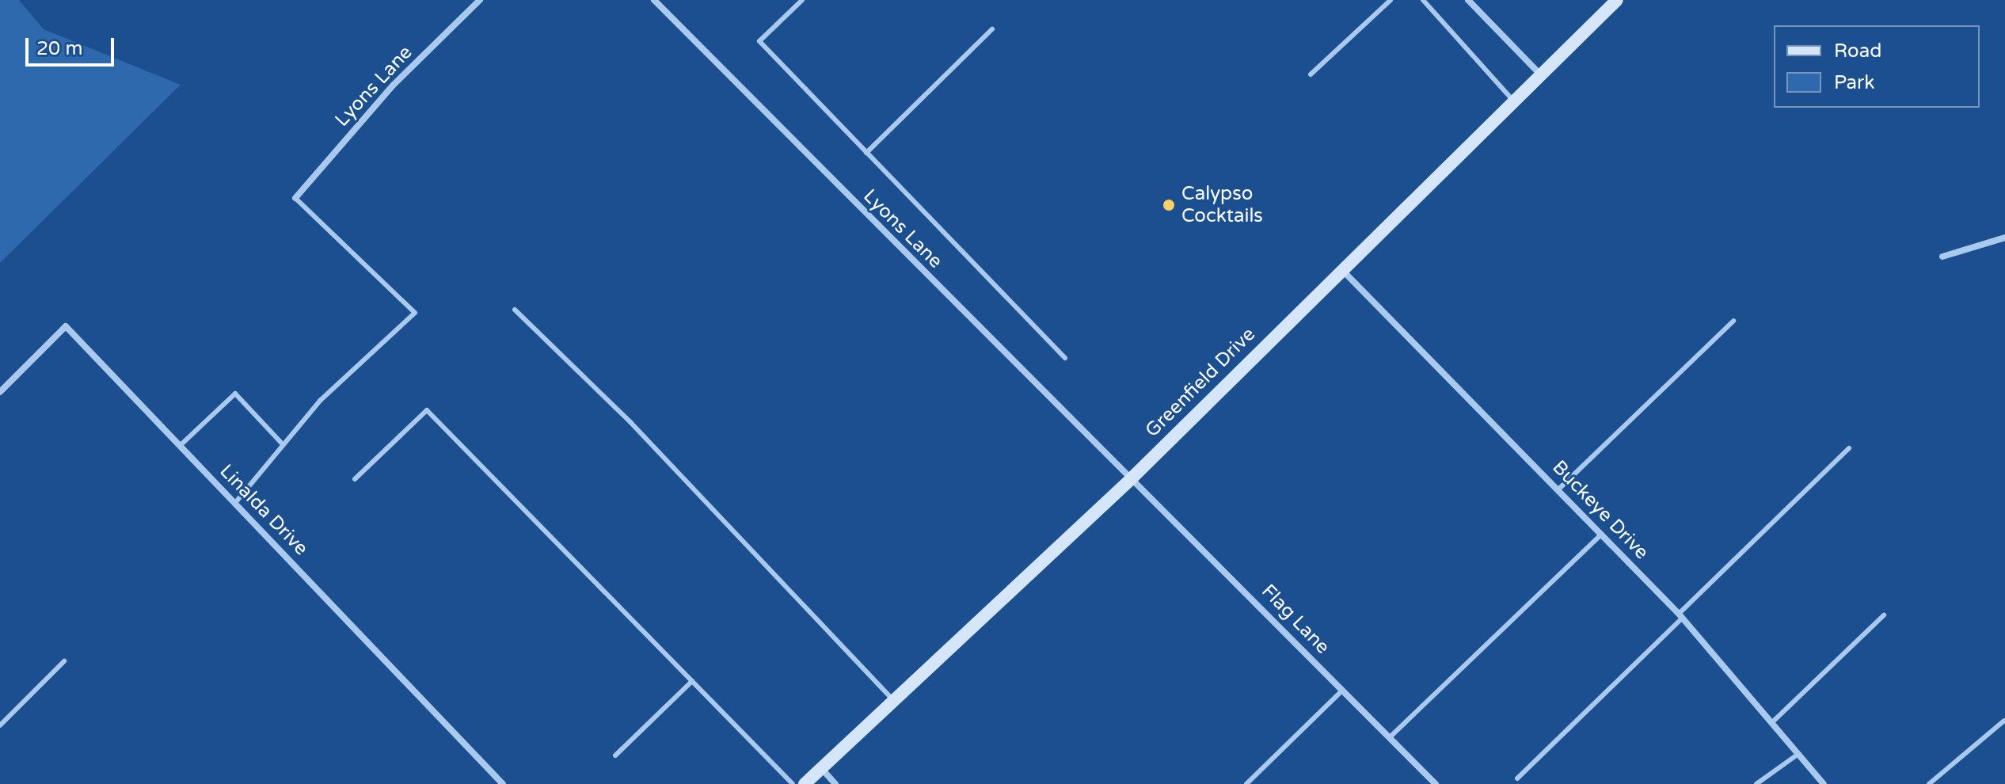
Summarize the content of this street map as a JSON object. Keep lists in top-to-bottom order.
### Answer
{
  "streets": {
    "main road": ["Greenfield Drive"],
    "street": [
      "Lyons Lane",
      "Linalda Drive",
      "Buckeye Drive",
      "Flag Lane"
    ]
  },
  "crossings": [
    ["Lyons Lane", "Greenfield Drive"],
    ["Lyons Lane", "Flag Lane"],
    ["Greenfield Drive", "Buckeye Drive"],
    ["Greenfield Drive", "Flag Lane"]
  ],
  "places": ["Calypso Cocktails"],
  "legend": ["Road", "Park"],
  "scale_bar": "20 m"
}
